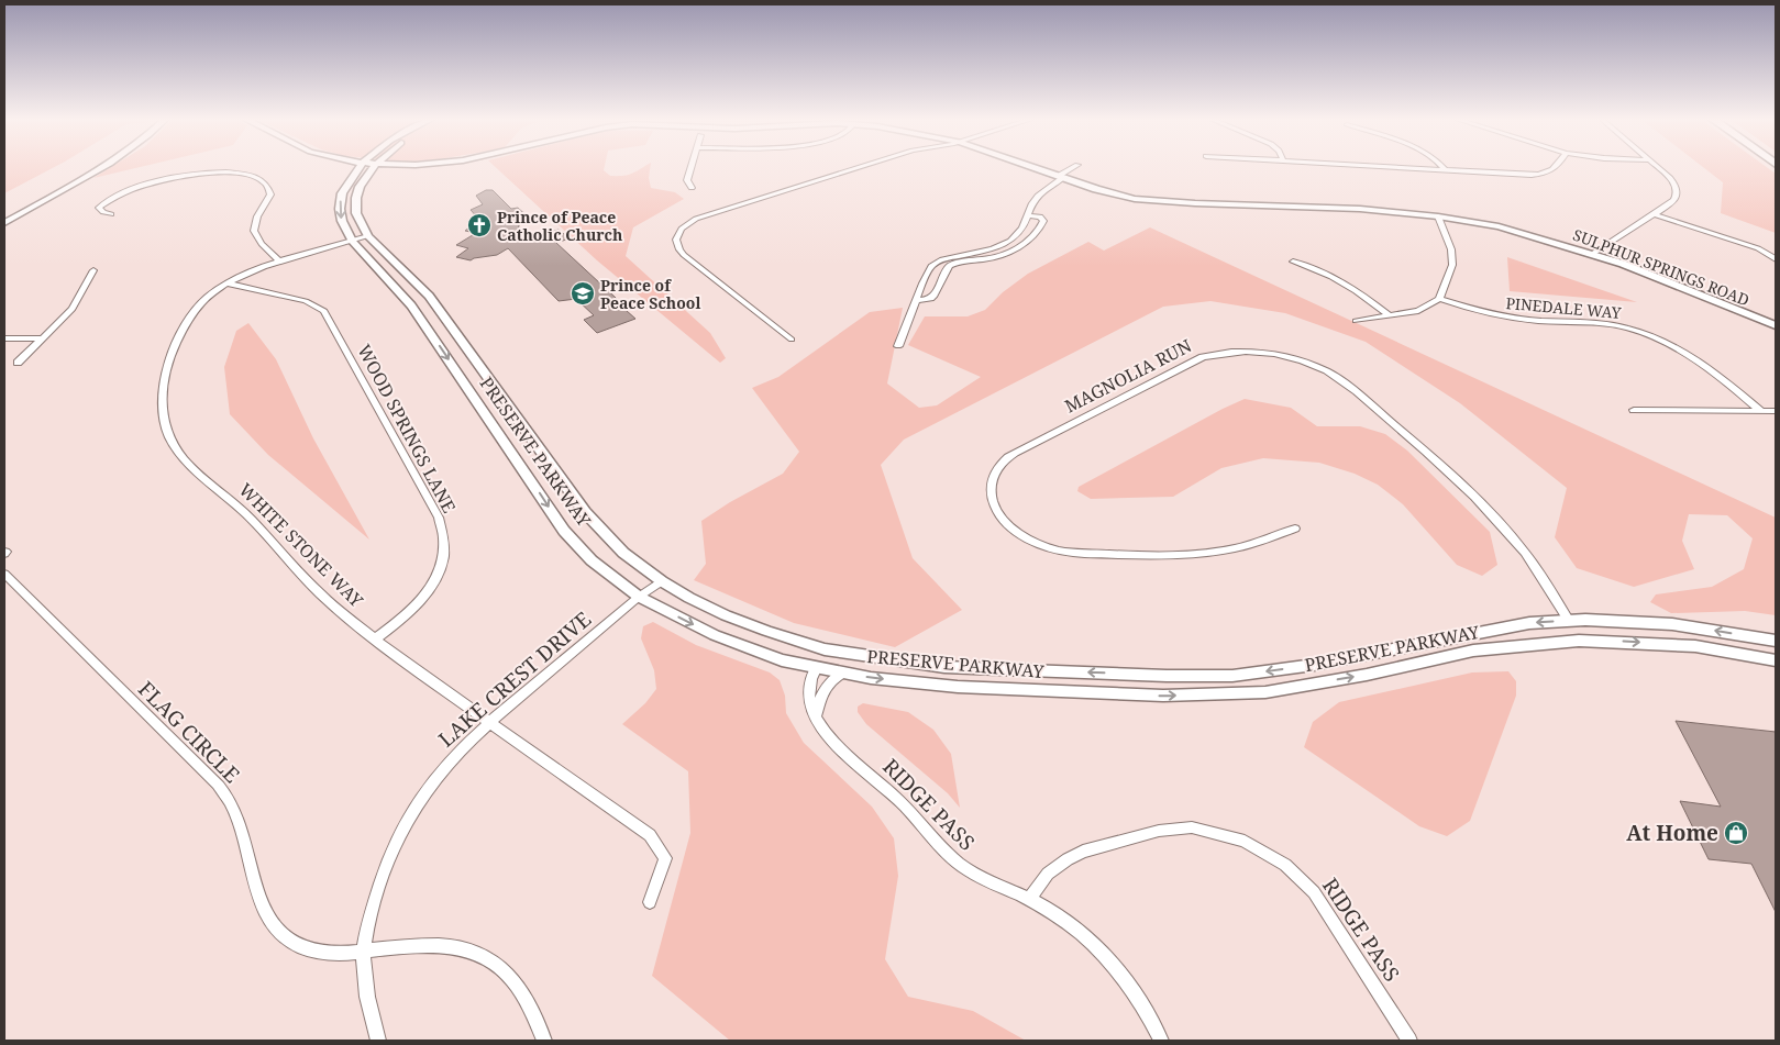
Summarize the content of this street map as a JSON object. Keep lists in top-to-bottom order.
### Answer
{
  "streets": {
    "street": [
      "SULPHUR SPRINGS ROAD",
      "PINEDALE WAY",
      "MAGNOLIA RUN",
      "WOOD SPRINGS LANE",
      "PRESERVE PARKWAY",
      "WHITE STONE WAY",
      "LAKE CREST DRIVE",
      "FLAG CIRCLE",
      "RIDGE PASS"
    ]
  },
  "crossings": [
    ["MAGNOLIA RUN", "PRESERVE PARKWAY"],
    ["WOOD SPRINGS LANE", "WHITE STONE WAY"],
    ["PRESERVE PARKWAY", "WHITE STONE WAY"],
    ["PRESERVE PARKWAY", "LAKE CREST DRIVE"],
    ["PRESERVE PARKWAY", "RIDGE PASS"],
    ["WHITE STONE WAY", "LAKE CREST DRIVE"],
    ["LAKE CREST DRIVE", "FLAG CIRCLE"]
  ],
  "places": {
    "church": ["Prince of Peace Catholic Church"],
    "school or university": ["Prince of Peace School"],
    "shop": ["At Home"]
  }
}
